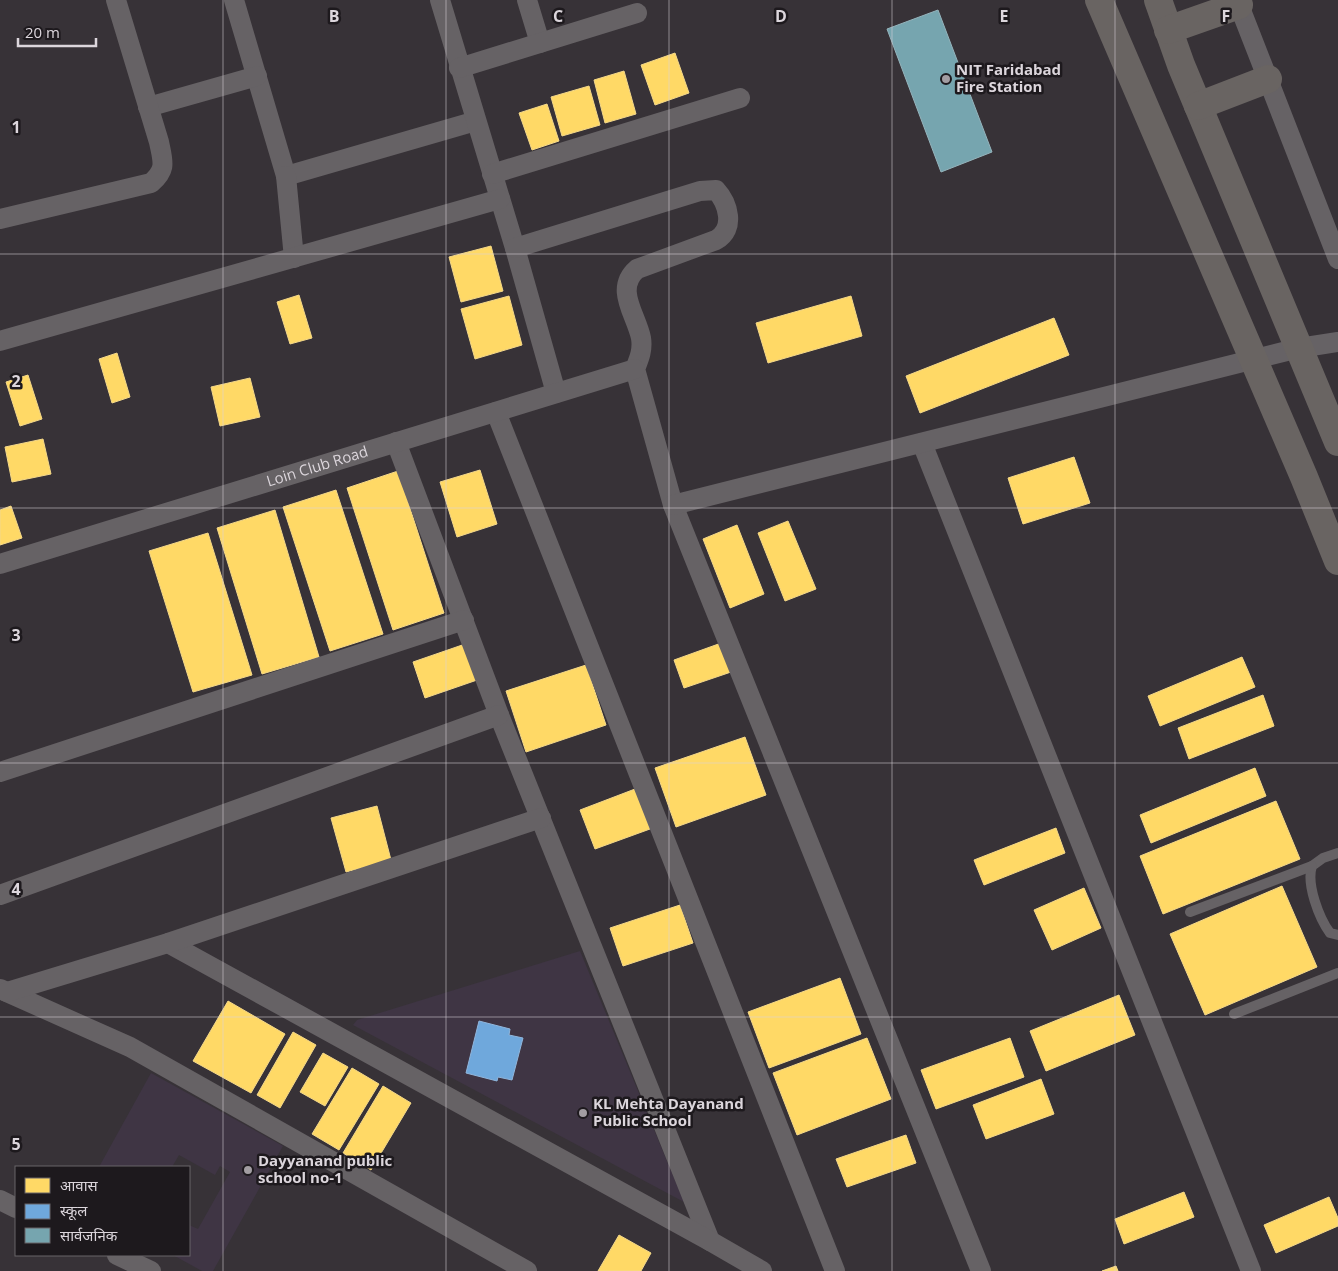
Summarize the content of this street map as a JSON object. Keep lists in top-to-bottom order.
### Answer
{
  "streets": {
    "street": ["Loin Club Road"]
  },
  "places": ["NIT Faridabad Fire Station", "KL Mehta Dayanand Public School", "Dayyanand public school no-1"],
  "legend": ["आवास", "स्कूल", "सार्वजनिक"],
  "scale_bar": "20 m",
  "grid": {
    "columns": [
      "B",
      "C",
      "D",
      "E",
      "F"
    ],
    "rows": [
      "1",
      "2",
      "3",
      "4",
      "5"
    ]
  }
}
